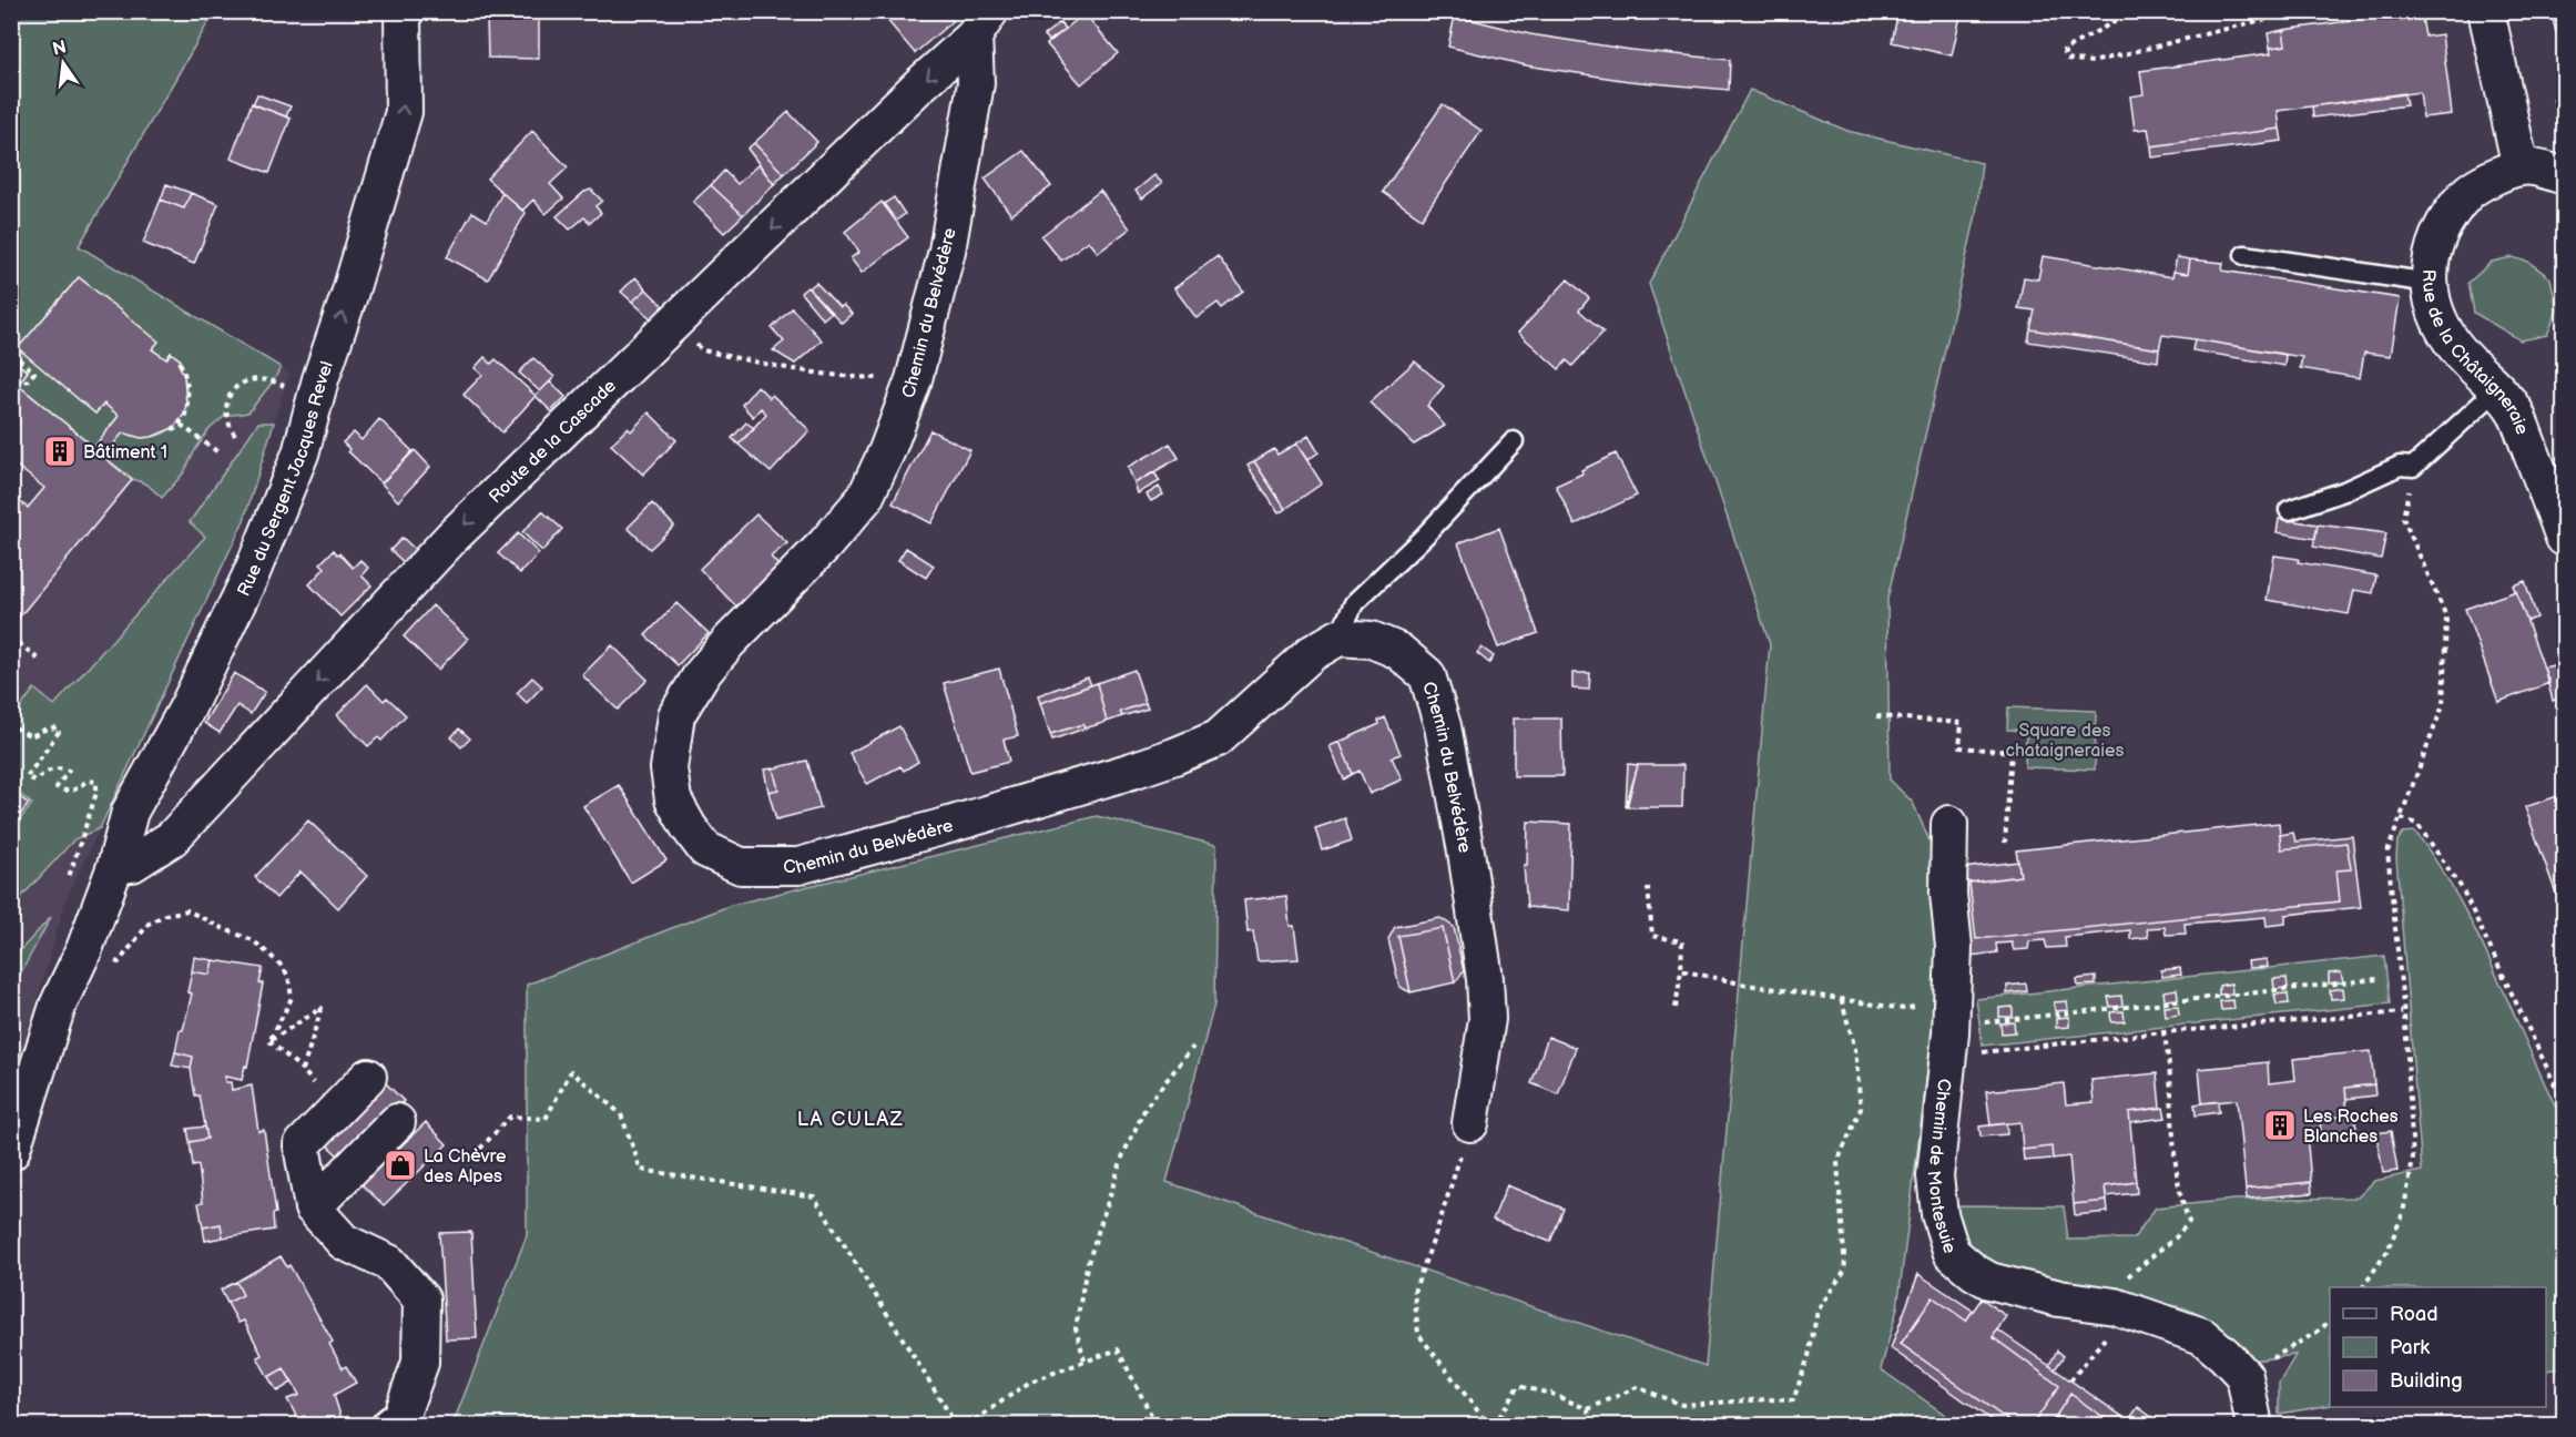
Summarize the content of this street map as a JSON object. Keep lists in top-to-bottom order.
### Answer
{
  "streets": {
    "street": [
      "Chemin du Belvédère",
      "Rue de la Châtaigneraie",
      "Route de la Cascade",
      "Rue du Sergent Jacques Revel",
      "Chemin de Montesuie"
    ]
  },
  "crossings": [
    ["Chemin du Belvédère", "Route de la Cascade"],
    ["Route de la Cascade", "Rue du Sergent Jacques Revel"]
  ],
  "one_way": ["Route de la Cascade", "Rue du Sergent Jacques Revel"],
  "districts": ["LA CULAZ"],
  "parks": ["Square des chataigneraies"],
  "places": {
    "building": ["Bâtiment 1", "Les Roches Blanches"],
    "shop": ["La Chèvre des Alpes"]
  },
  "legend": ["Road", "Park", "Building"],
  "north": "top"
}
